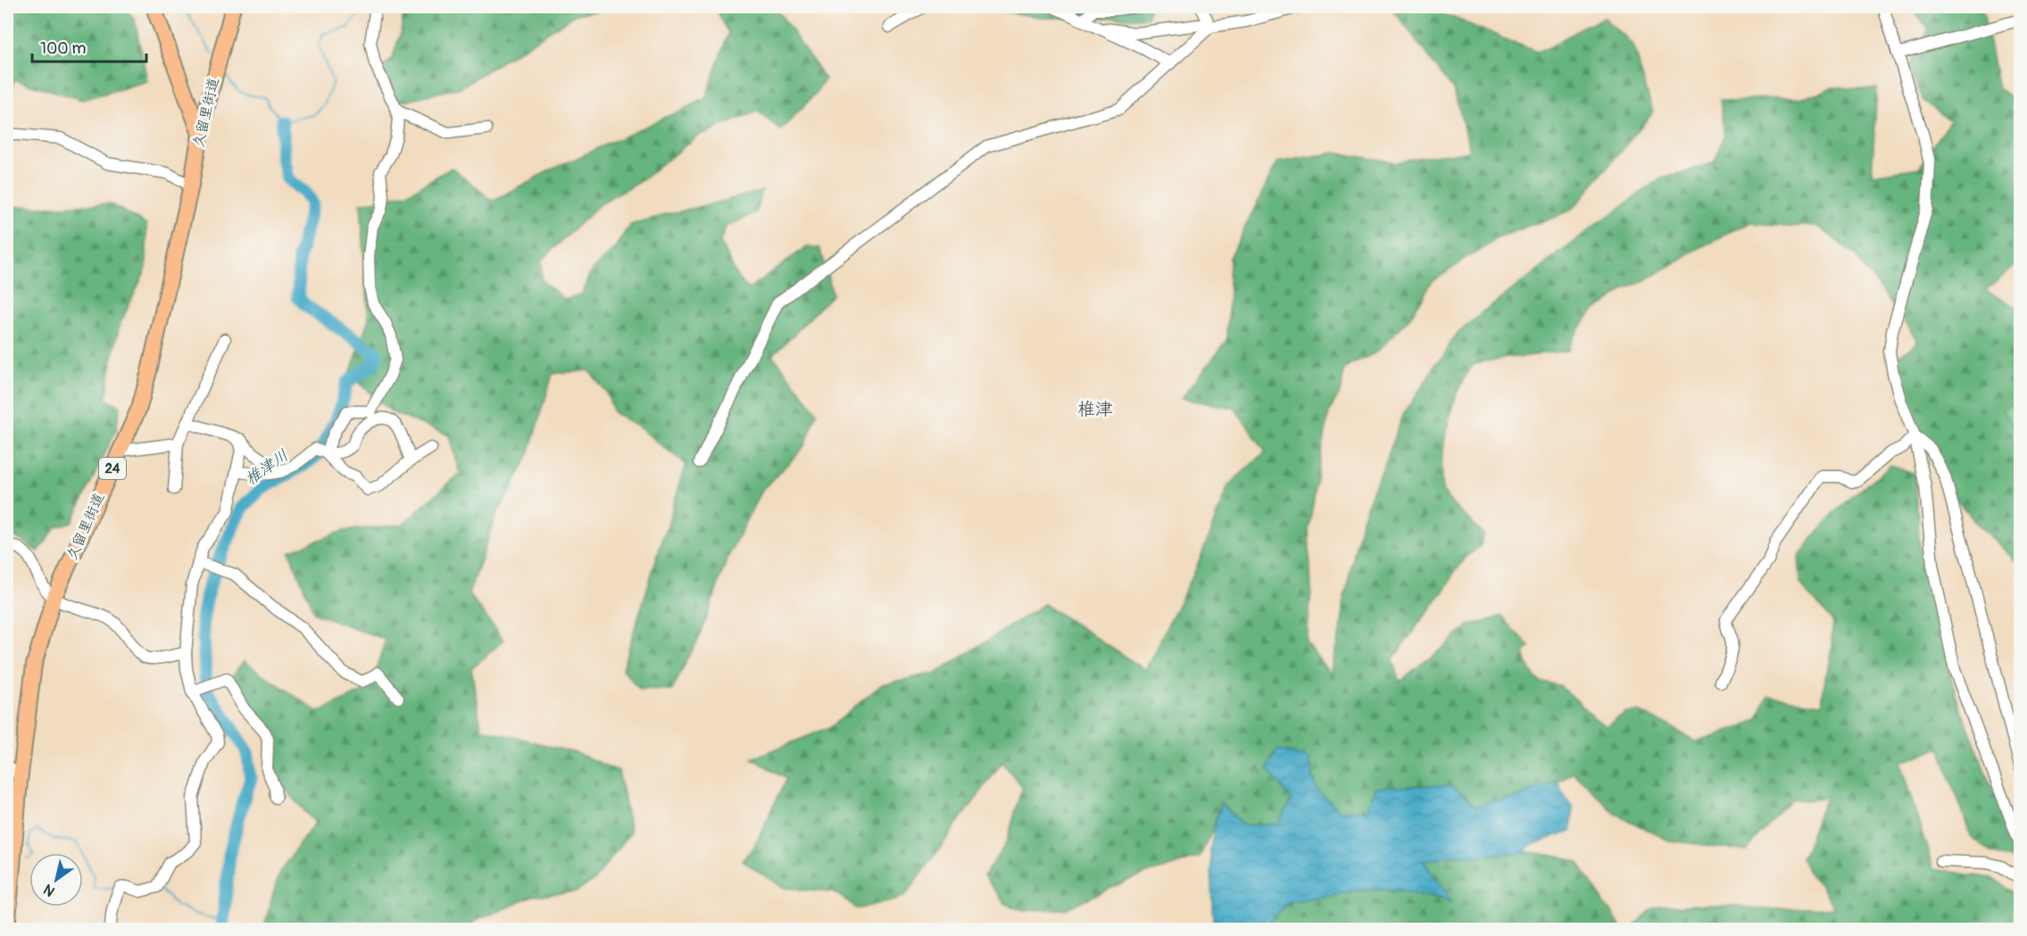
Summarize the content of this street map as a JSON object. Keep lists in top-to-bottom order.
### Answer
{
  "streets": {
    "main road": ["久留里街道", "24"]
  },
  "districts": ["椎津"],
  "water": ["椎津川"],
  "scale_bar": "100 m",
  "north": "bottom left"
}
